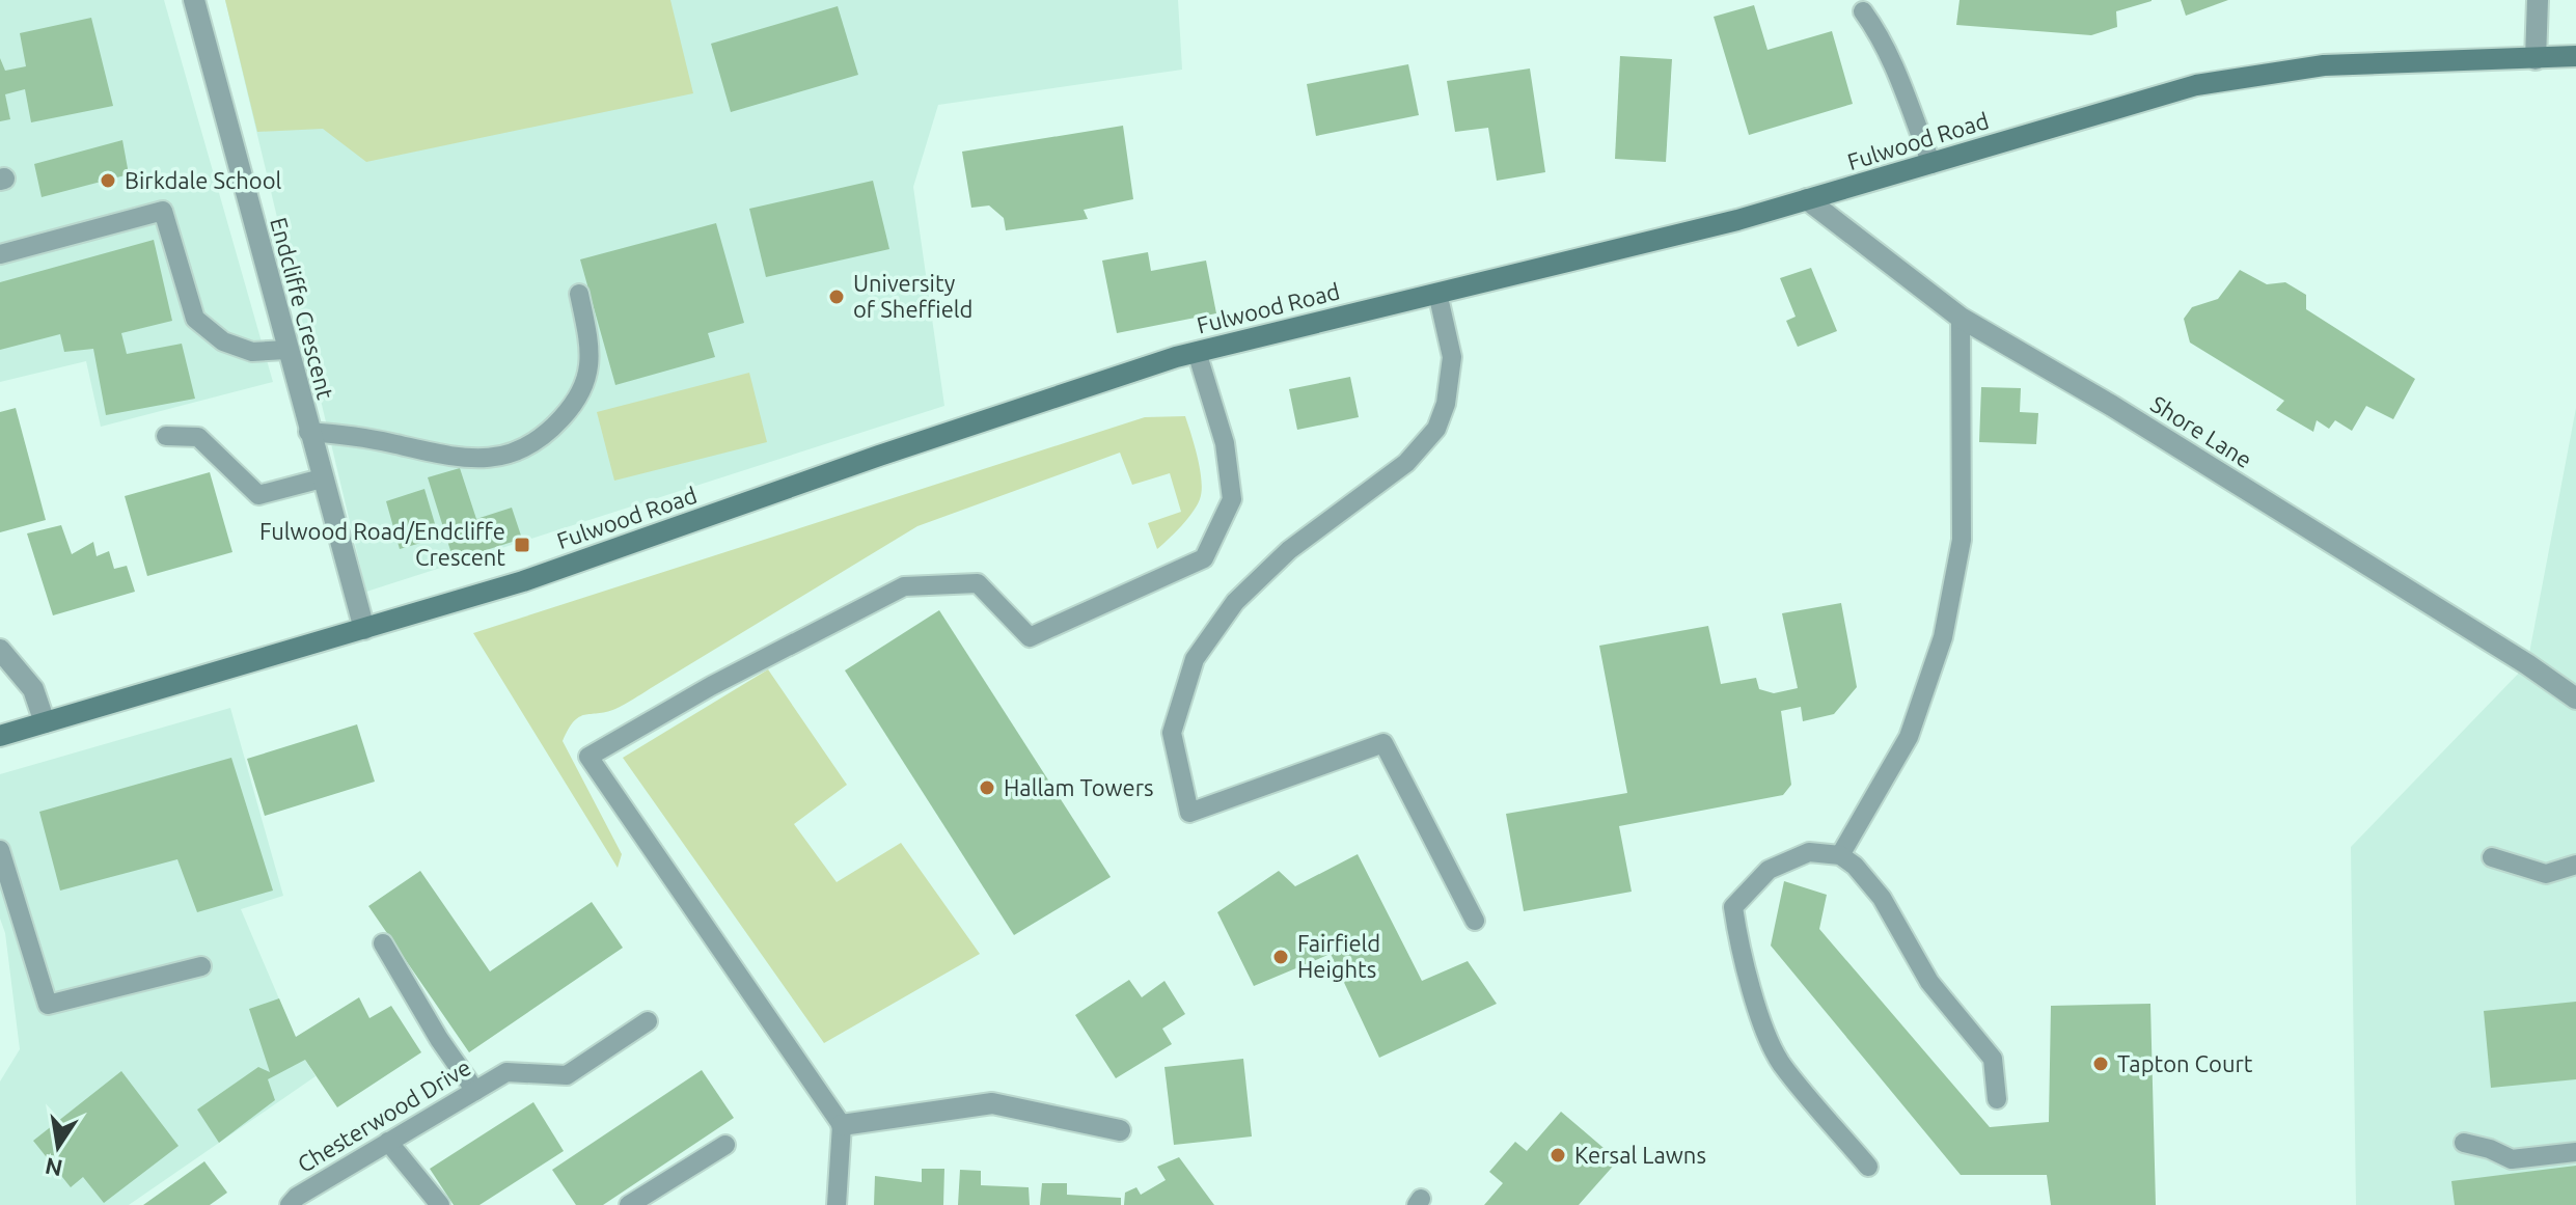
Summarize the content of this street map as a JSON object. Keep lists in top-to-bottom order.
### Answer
{
  "streets": {
    "street": ["Fulwood Road", "Endcliffe Crescent", "Shore Lane"],
    "lane": ["Chesterwood Drive"]
  },
  "crossings": [
    ["Fulwood Road", "Endcliffe Crescent"],
    ["Fulwood Road", "Shore Lane"]
  ],
  "places": {
    "other": [
      "Birkdale School",
      "University of Sheffield",
      "Hallam Towers",
      "Fairfield Heights",
      "Tapton Court",
      "Kersal Lawns"
    ],
    "transit": ["Fulwood Road/Endcliffe Crescent"]
  },
  "north": "bottom"
}
